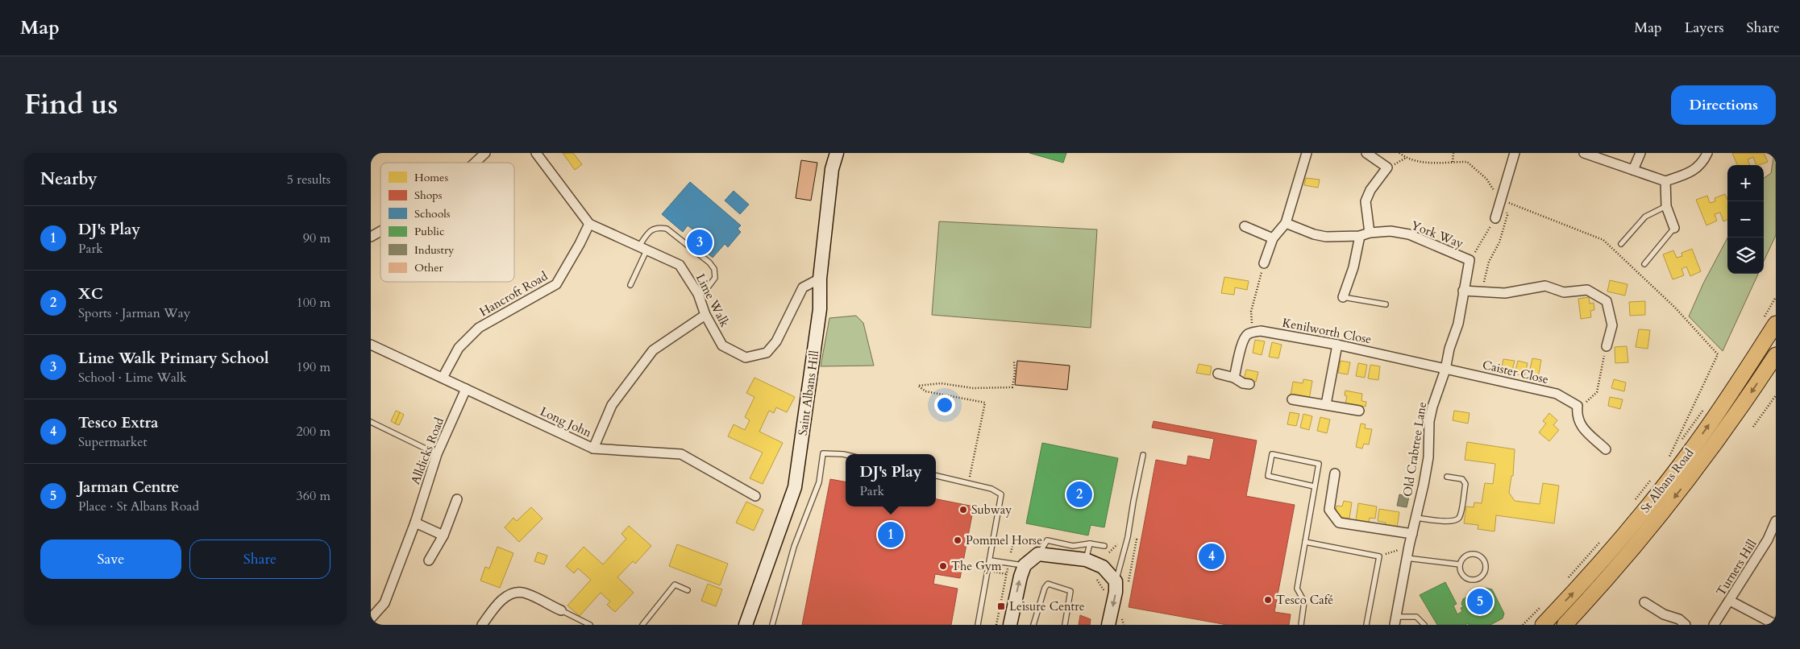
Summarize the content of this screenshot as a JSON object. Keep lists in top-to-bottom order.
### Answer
{
  "streets": {
    "main road": ["St Albans Road"],
    "street": [
      "York Way",
      "Hancroft Road",
      "Lime Walk",
      "Kenilworth Close",
      "Caister Close",
      "Saint Albans Hill",
      "Long John",
      "Old Crabtree Lane",
      "Alldicks Road",
      "Turners Hill"
    ]
  },
  "crossings": [
    ["York Way", "Kenilworth Close"],
    ["York Way", "Caister Close"],
    ["York Way", "Old Crabtree Lane"],
    ["Hancroft Road", "Lime Walk"],
    ["Hancroft Road", "Long John"],
    ["Lime Walk", "Saint Albans Hill"],
    ["Kenilworth Close", "Caister Close"],
    ["Kenilworth Close", "Old Crabtree Lane"],
    ["Caister Close", "Old Crabtree Lane"],
    ["Long John", "Alldicks Road"]
  ],
  "places": {
    "other": [
      "Subway",
      "Pommel Horse",
      "The Gym",
      "Tesco Café"
    ],
    "transit": ["Leisure Centre"]
  },
  "legend": [
    "Homes",
    "Shops",
    "Schools",
    "Public",
    "Industry",
    "Other"
  ],
  "page": {
    "header": "Map",
    "nav": ["Map", "Layers", "Share"],
    "title": "Find us",
    "buttons": [
      "Directions",
      ["Save", "Share"]
    ],
    "heading": ["Nearby", "5 results"],
    "map_buttons": ["+", "−"],
    "list": [
      {
        "mark": "1",
        "name": "DJ's Play",
        "note": "Park",
        "value": "90 m"
      },
      {
        "mark": "2",
        "name": "XC",
        "note": "Sports · Jarman Way",
        "value": "100 m"
      },
      {
        "mark": "3",
        "name": "Lime Walk Primary School",
        "note": "School · Lime Walk",
        "value": "190 m"
      },
      {
        "mark": "4",
        "name": "Tesco Extra",
        "note": "Supermarket",
        "value": "200 m"
      },
      {
        "mark": "5",
        "name": "Jarman Centre",
        "note": "Place · St Albans Road",
        "value": "360 m"
      }
    ],
    "pins": [
      "3",
      "2",
      "1",
      "4",
      "5"
    ],
    "popup": ["DJ's Play", "Park"]
  }
}
